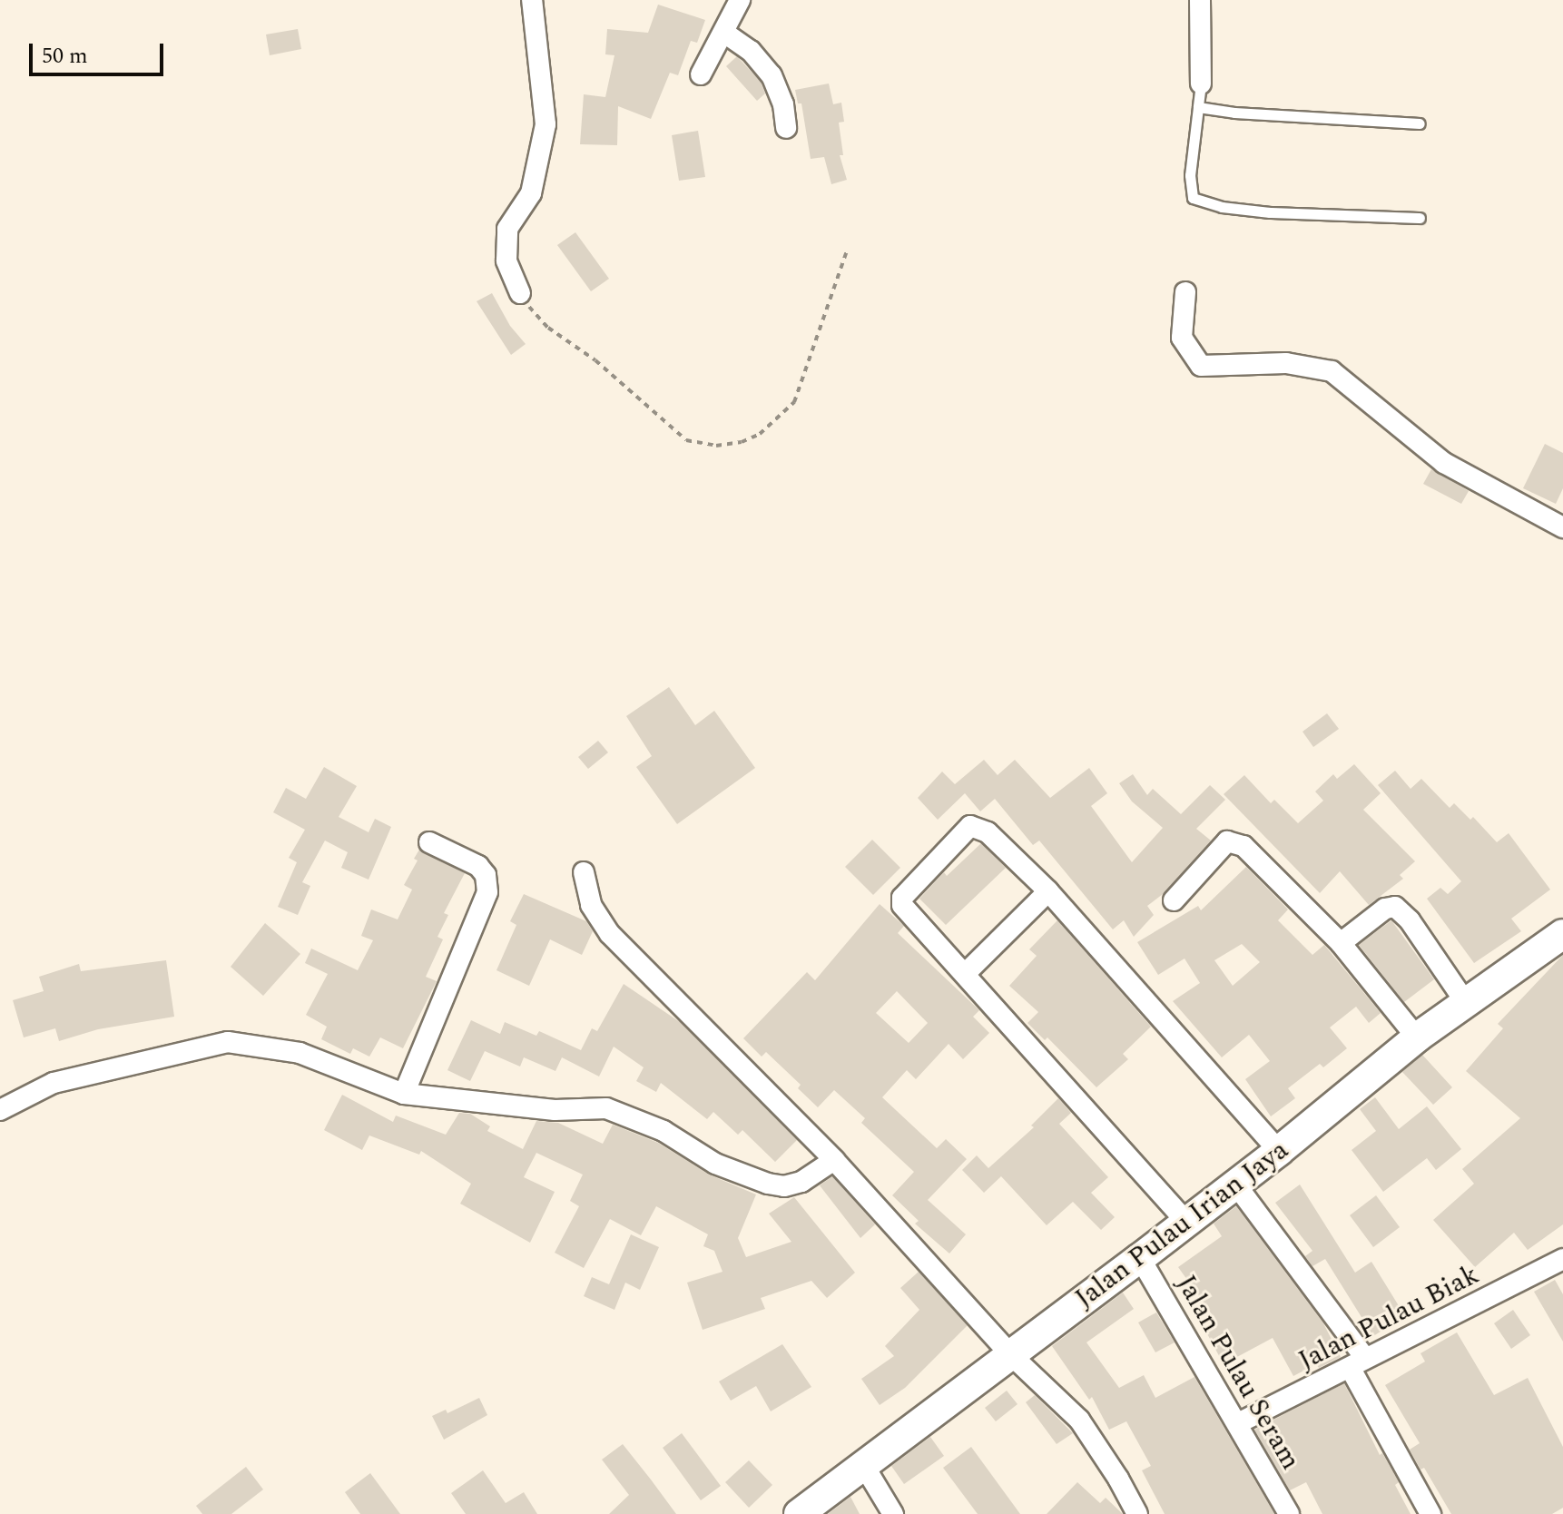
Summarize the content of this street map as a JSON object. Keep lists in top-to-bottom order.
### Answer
{
  "streets": {
    "street": ["Jalan Pulau Irian Jaya", "Jalan Pulau Biak", "Jalan Pulau Seram"]
  },
  "crossings": [
    ["Jalan Pulau Irian Jaya", "Jalan Pulau Seram"],
    ["Jalan Pulau Biak", "Jalan Pulau Seram"]
  ],
  "scale_bar": "50 m"
}
